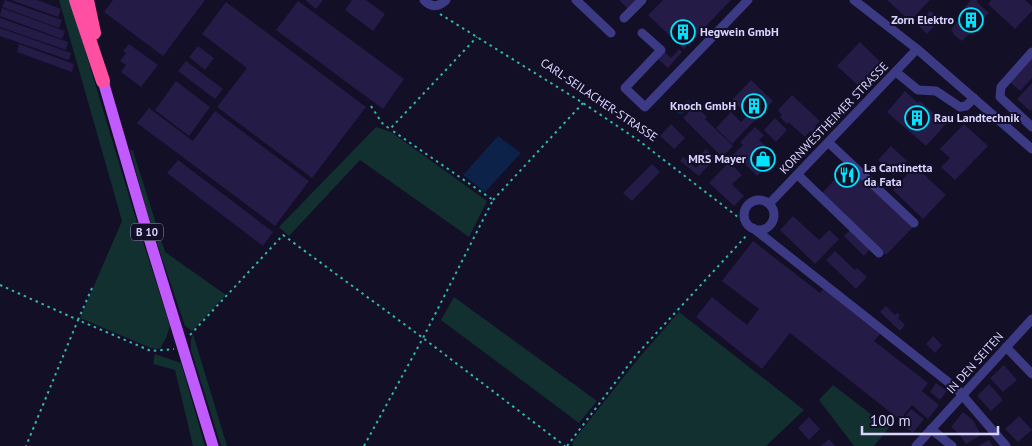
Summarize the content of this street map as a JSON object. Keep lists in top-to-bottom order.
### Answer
{
  "streets": {
    "highway": ["B 10"],
    "street": ["KORNWESTHEIMER STRASSE", "IN DEN SEITEN"],
    "path": ["CARL-SEILACHER-STRASSE"]
  },
  "crossings": [
    ["CARL-SEILACHER-STRASSE", "KORNWESTHEIMER STRASSE"]
  ],
  "places": {
    "building": [
      "Zorn Elektro",
      "Hegwein GmbH",
      "Knoch GmbH",
      "Rau Landtechnik"
    ],
    "shop": ["MRS Mayer"],
    "restaurant": ["La Cantinetta da Fata"]
  },
  "scale_bar": "100 m"
}
